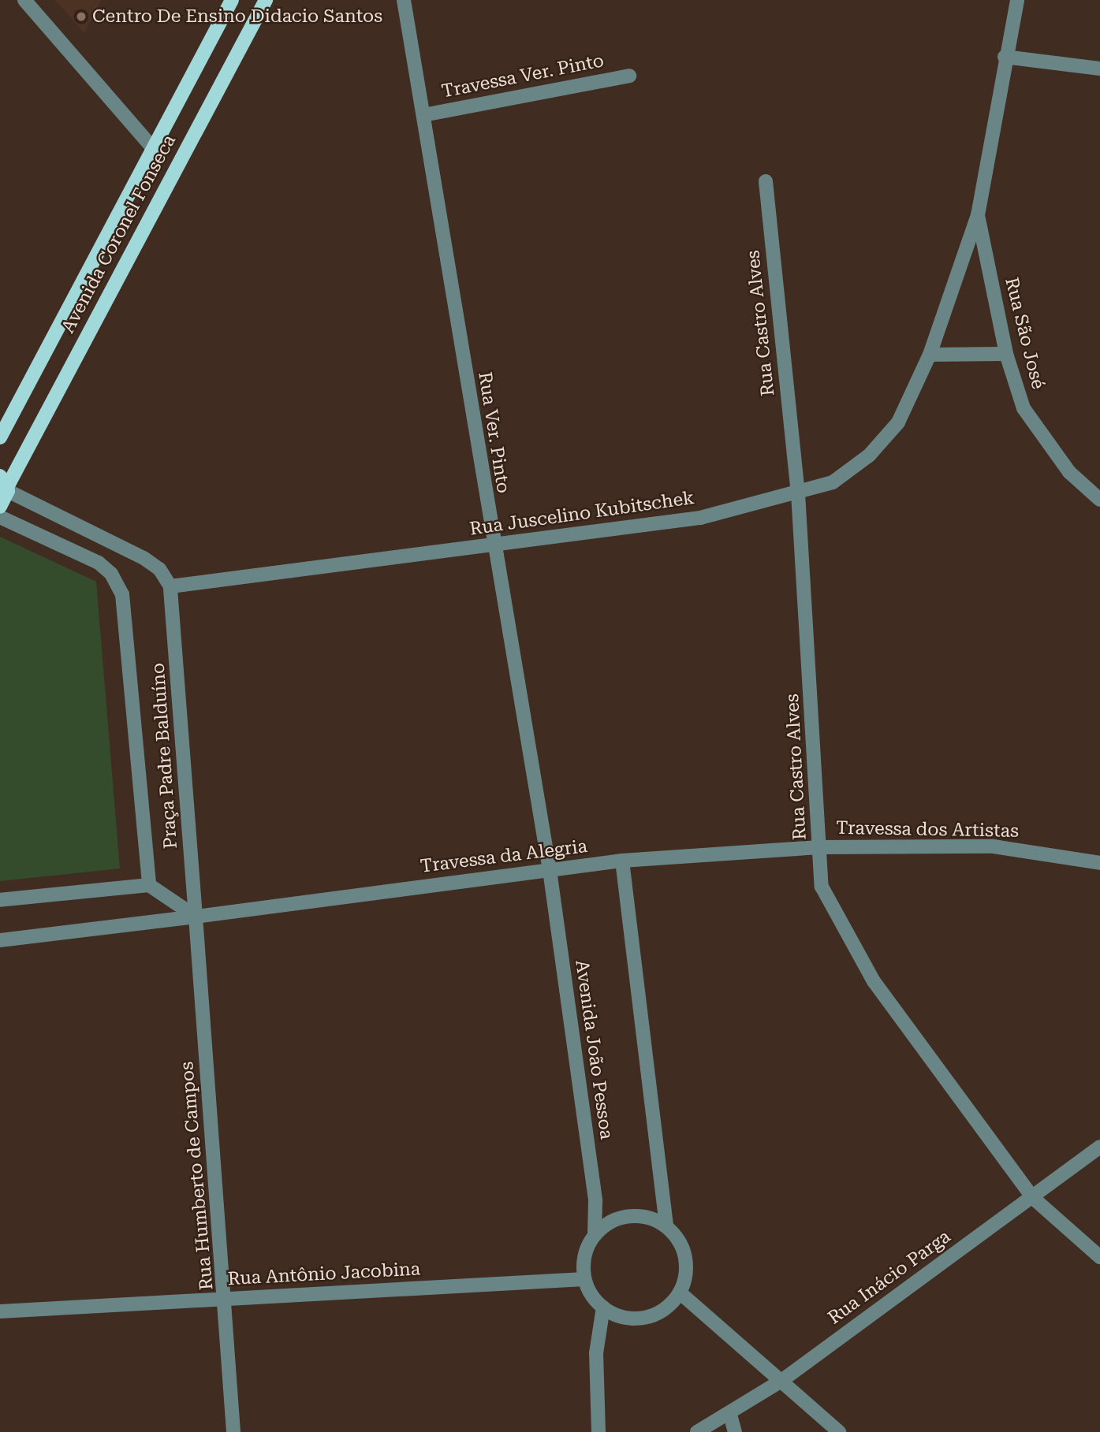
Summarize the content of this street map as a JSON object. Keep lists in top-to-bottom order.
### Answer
{
  "streets": {
    "main road": ["Avenida Coronel Fonseca"],
    "street": [
      "Travessa Ver. Pinto",
      "Rua Castro Alves",
      "Rua São José",
      "Rua Ver. Pinto",
      "Rua Juscelino Kubitschek",
      "Praça Padre Balduíno",
      "Travessa dos Artistas",
      "Travessa da Alegria",
      "Avenida João Pessoa",
      "Rua Humberto de Campos",
      "Rua Antônio Jacobina",
      "Rua Inácio Parga"
    ]
  },
  "crossings": [
    ["Travessa Ver. Pinto", "Rua Ver. Pinto"],
    ["Rua Castro Alves", "Rua Juscelino Kubitschek"],
    ["Rua Castro Alves", "Travessa dos Artistas"],
    ["Rua Castro Alves", "Travessa da Alegria"],
    ["Rua Castro Alves", "Rua Inácio Parga"],
    ["Rua São José", "Rua Juscelino Kubitschek"],
    ["Rua Ver. Pinto", "Rua Juscelino Kubitschek"],
    ["Rua Ver. Pinto", "Travessa da Alegria"],
    ["Rua Ver. Pinto", "Avenida João Pessoa"],
    ["Rua Juscelino Kubitschek", "Praça Padre Balduíno"],
    ["Praça Padre Balduíno", "Travessa da Alegria"],
    ["Praça Padre Balduíno", "Rua Humberto de Campos"],
    ["Travessa dos Artistas", "Travessa da Alegria"],
    ["Travessa da Alegria", "Avenida João Pessoa"],
    ["Travessa da Alegria", "Rua Humberto de Campos"],
    ["Avenida João Pessoa", "Rua Antônio Jacobina"],
    ["Rua Humberto de Campos", "Rua Antônio Jacobina"]
  ],
  "places": ["Centro De Ensino Didacio Santos"]
}
